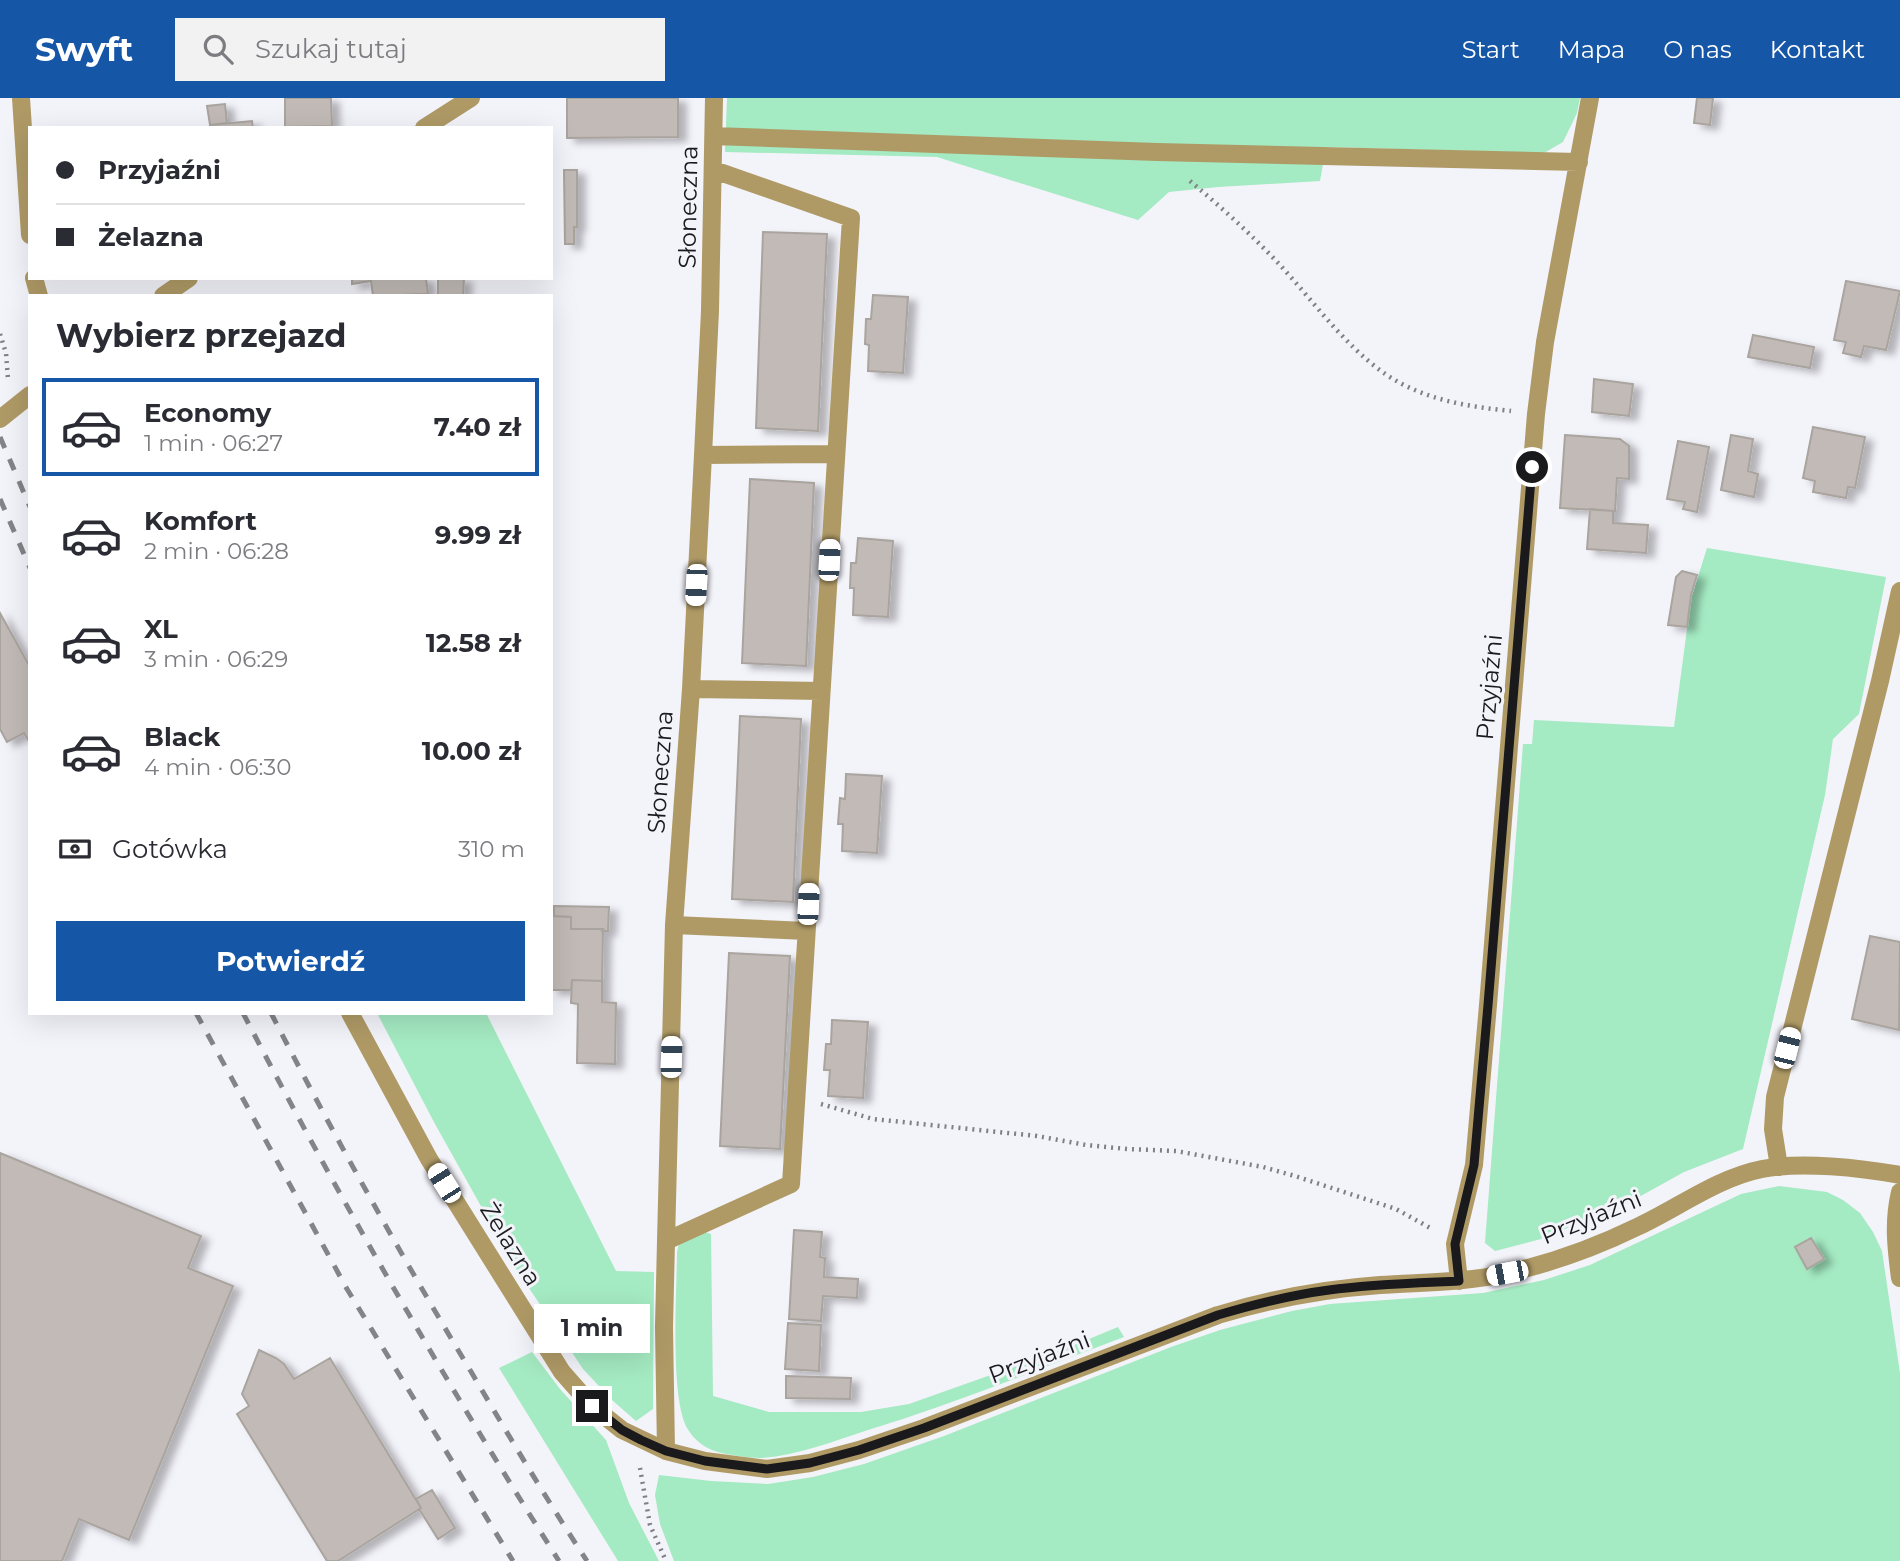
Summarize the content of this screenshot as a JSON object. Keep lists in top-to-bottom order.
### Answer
{
  "streets": {
    "street": ["Słoneczna", "Przyjaźni", "Żelazna"]
  },
  "crossings": [
    ["Słoneczna", "Przyjaźni"],
    ["Przyjaźni", "Żelazna"]
  ],
  "page": {
    "header": "Swyft",
    "search": "Szukaj tutaj",
    "nav": [
      "Start",
      "Mapa",
      "O nas",
      "Kontakt"
    ],
    "banner": ["Przyjaźni", "Żelazna"],
    "heading": "Wybierz przejazd",
    "list": [
      {
        "name": "Economy",
        "note": "1 min · 06:27",
        "value": "7.40 zł"
      },
      {
        "name": "Komfort",
        "note": "2 min · 06:28",
        "value": "9.99 zł"
      },
      {
        "name": "XL",
        "note": "3 min · 06:29",
        "value": "12.58 zł"
      },
      {
        "name": "Black",
        "note": "4 min · 06:30",
        "value": "10.00 zł"
      }
    ],
    "pay": ["Gotówka", "310 m"],
    "buttons": "Potwierdź",
    "bubble": "1 min"
  }
}
